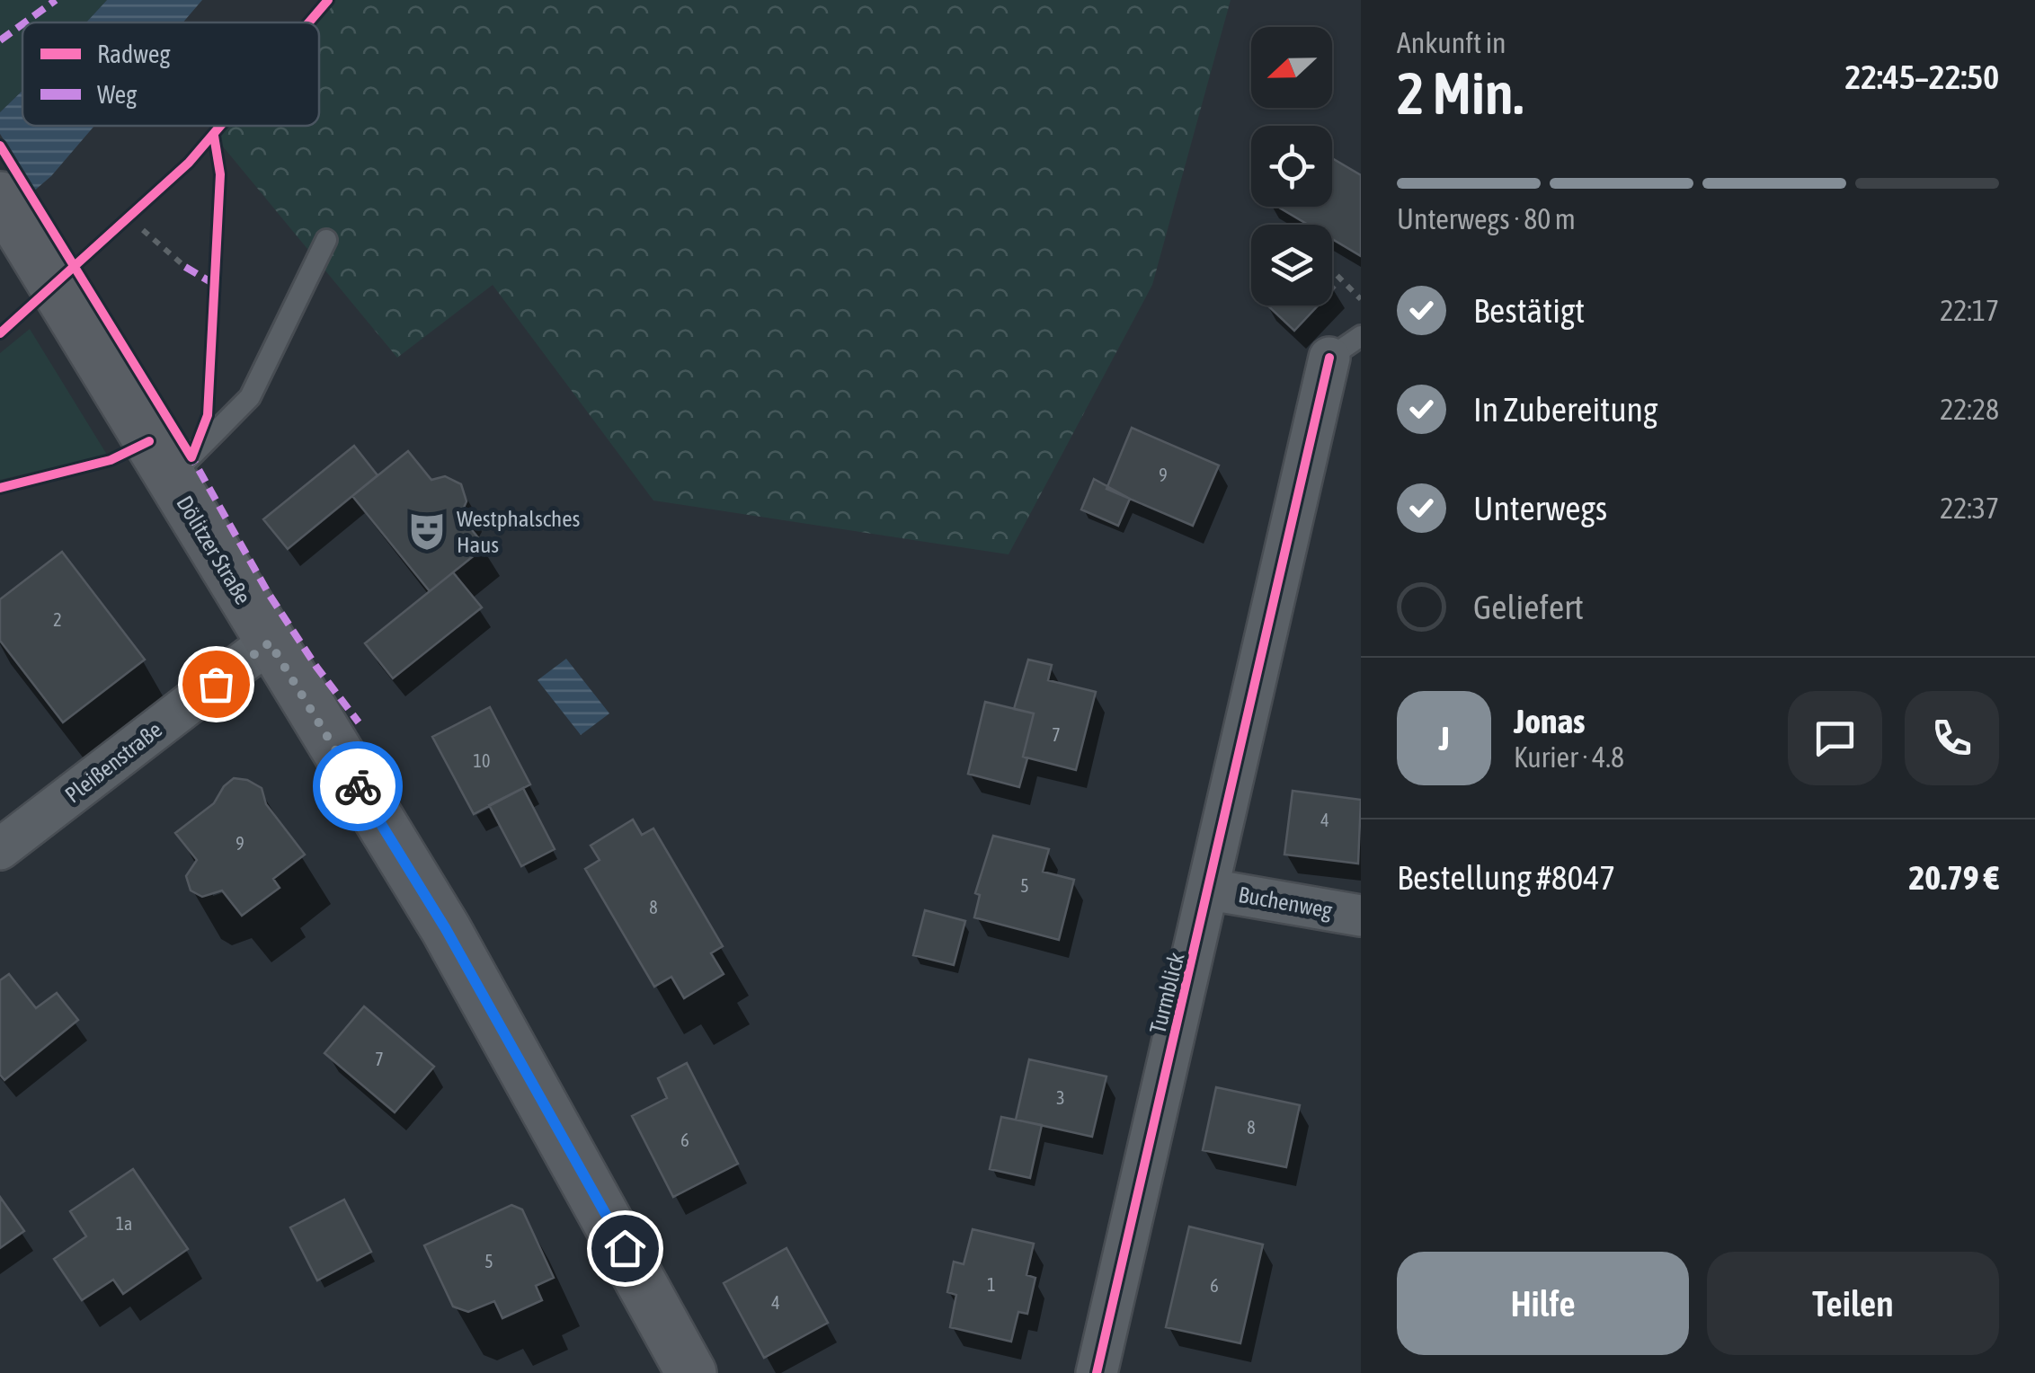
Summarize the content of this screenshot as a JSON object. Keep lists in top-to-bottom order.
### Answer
{
  "streets": {
    "main road": ["Dölitzer Straße"],
    "street": ["Pleißenstraße", "Buchenweg", "Turmblick"]
  },
  "crossings": [
    ["Dölitzer Straße", "Pleißenstraße"],
    ["Buchenweg", "Turmblick"]
  ],
  "places": {
    "theatre": ["Westphalsches Haus"]
  },
  "house_numbers": [
    "9",
    "2",
    "7",
    "10",
    "4",
    "9",
    "5",
    "8",
    "7",
    "3",
    "8",
    "6",
    "1a",
    "5",
    "1",
    "6",
    "4"
  ],
  "legend": ["Radweg", "Weg"],
  "north": "left",
  "page": {
    "heading": ["2 Min.", "Ankunft in", "22:45–22:50"],
    "panel": [
      "Jonas",
      "Kurier · 4.8",
      "Bestellung #8047",
      "20.79 €"
    ],
    "bar": "Unterwegs · 80 m",
    "list": [
      ["Bestätigt", "22:17"],
      ["In Zubereitung", "22:28"],
      ["Unterwegs", "22:37"],
      "Geliefert"
    ],
    "round": "J",
    "buttons": ["Hilfe", "Teilen"]
  }
}
